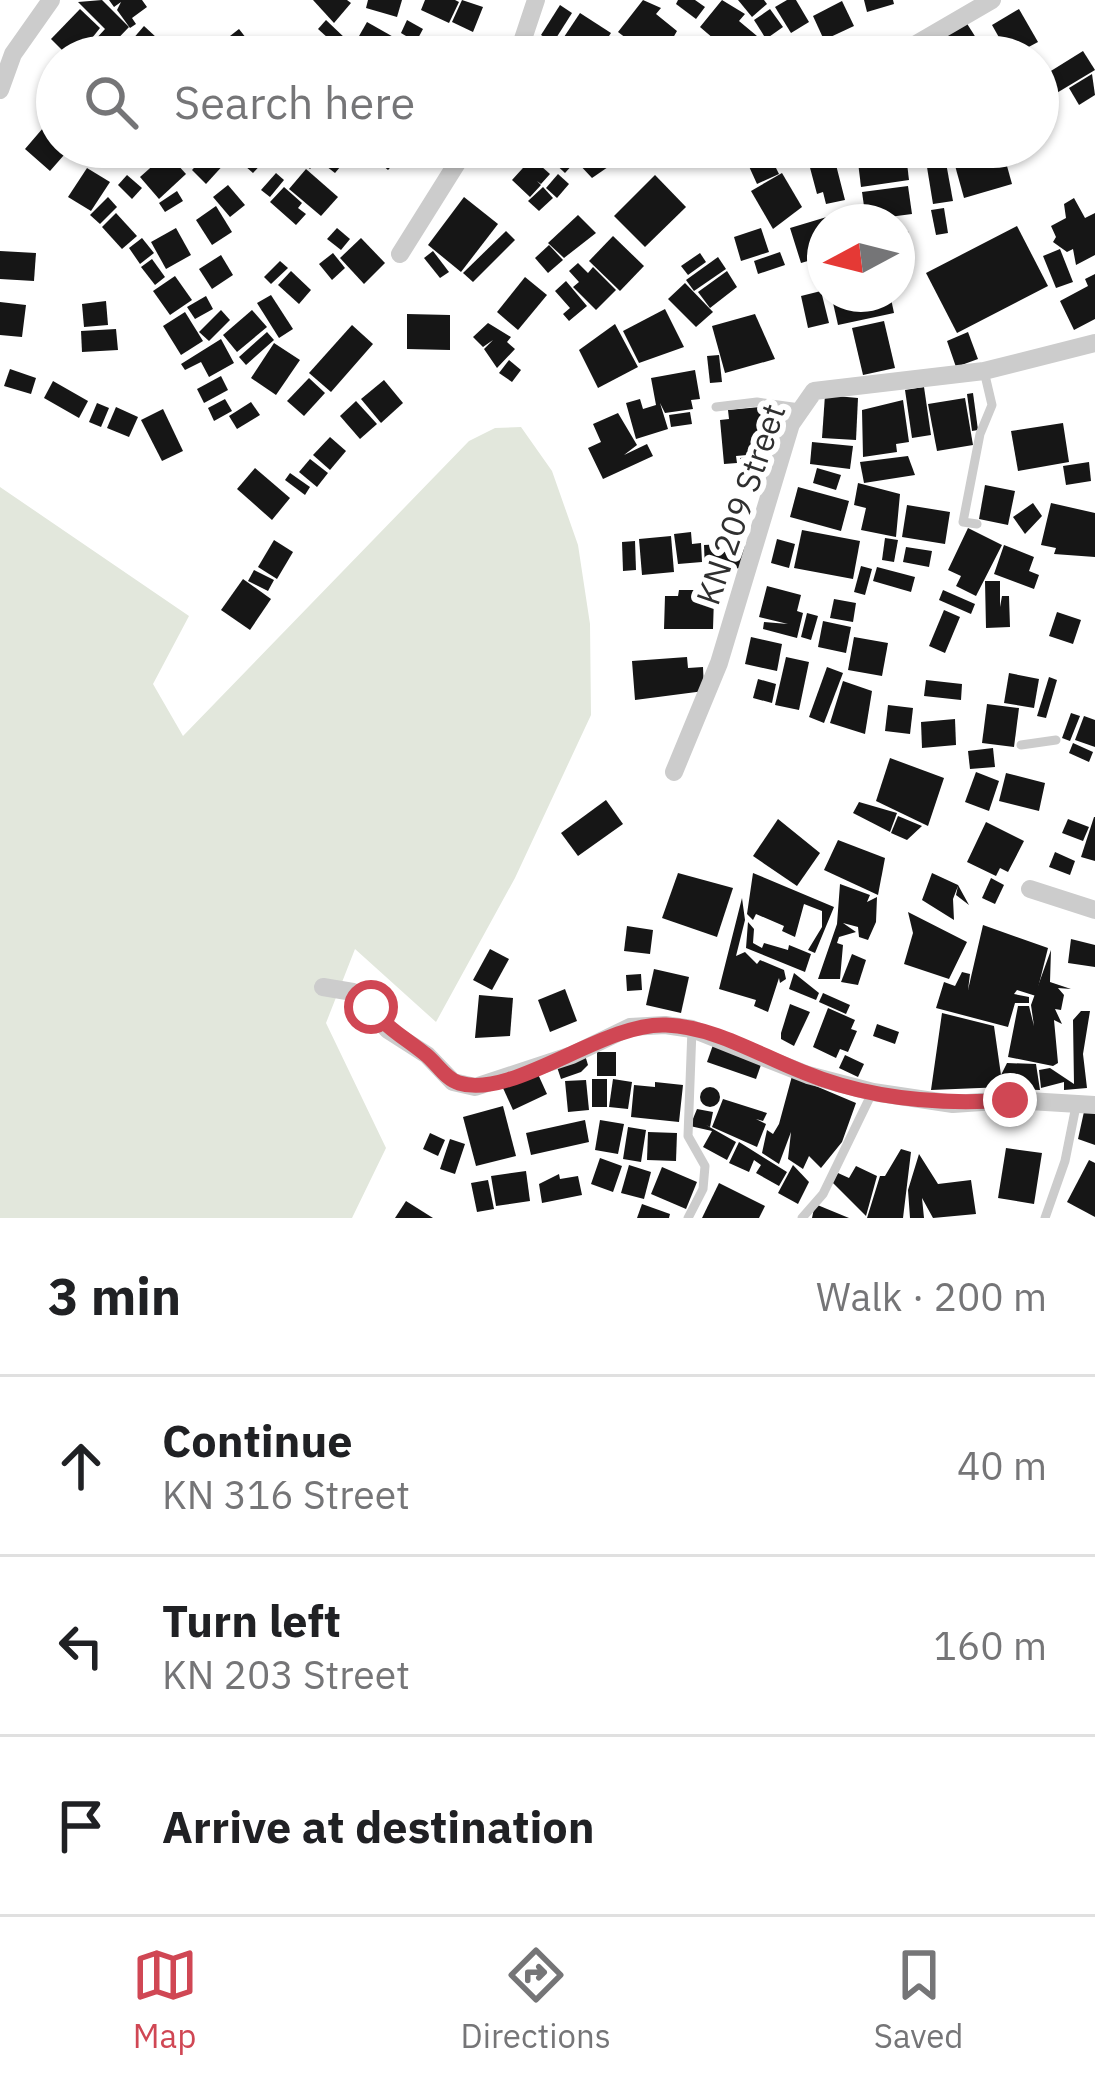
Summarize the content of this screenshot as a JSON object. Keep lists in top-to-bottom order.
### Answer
{
  "streets": {
    "street": ["KN 209 Street"]
  },
  "north": "left",
  "page": {
    "search": "Search here",
    "heading": ["3 min", "Walk · 200 m"],
    "list": [
      ["Continue", "KN 316 Street", "40 m"],
      ["Turn left", "KN 203 Street", "160 m"],
      "Arrive at destination"
    ],
    "nav": ["Map", "Directions", "Saved"]
  }
}
